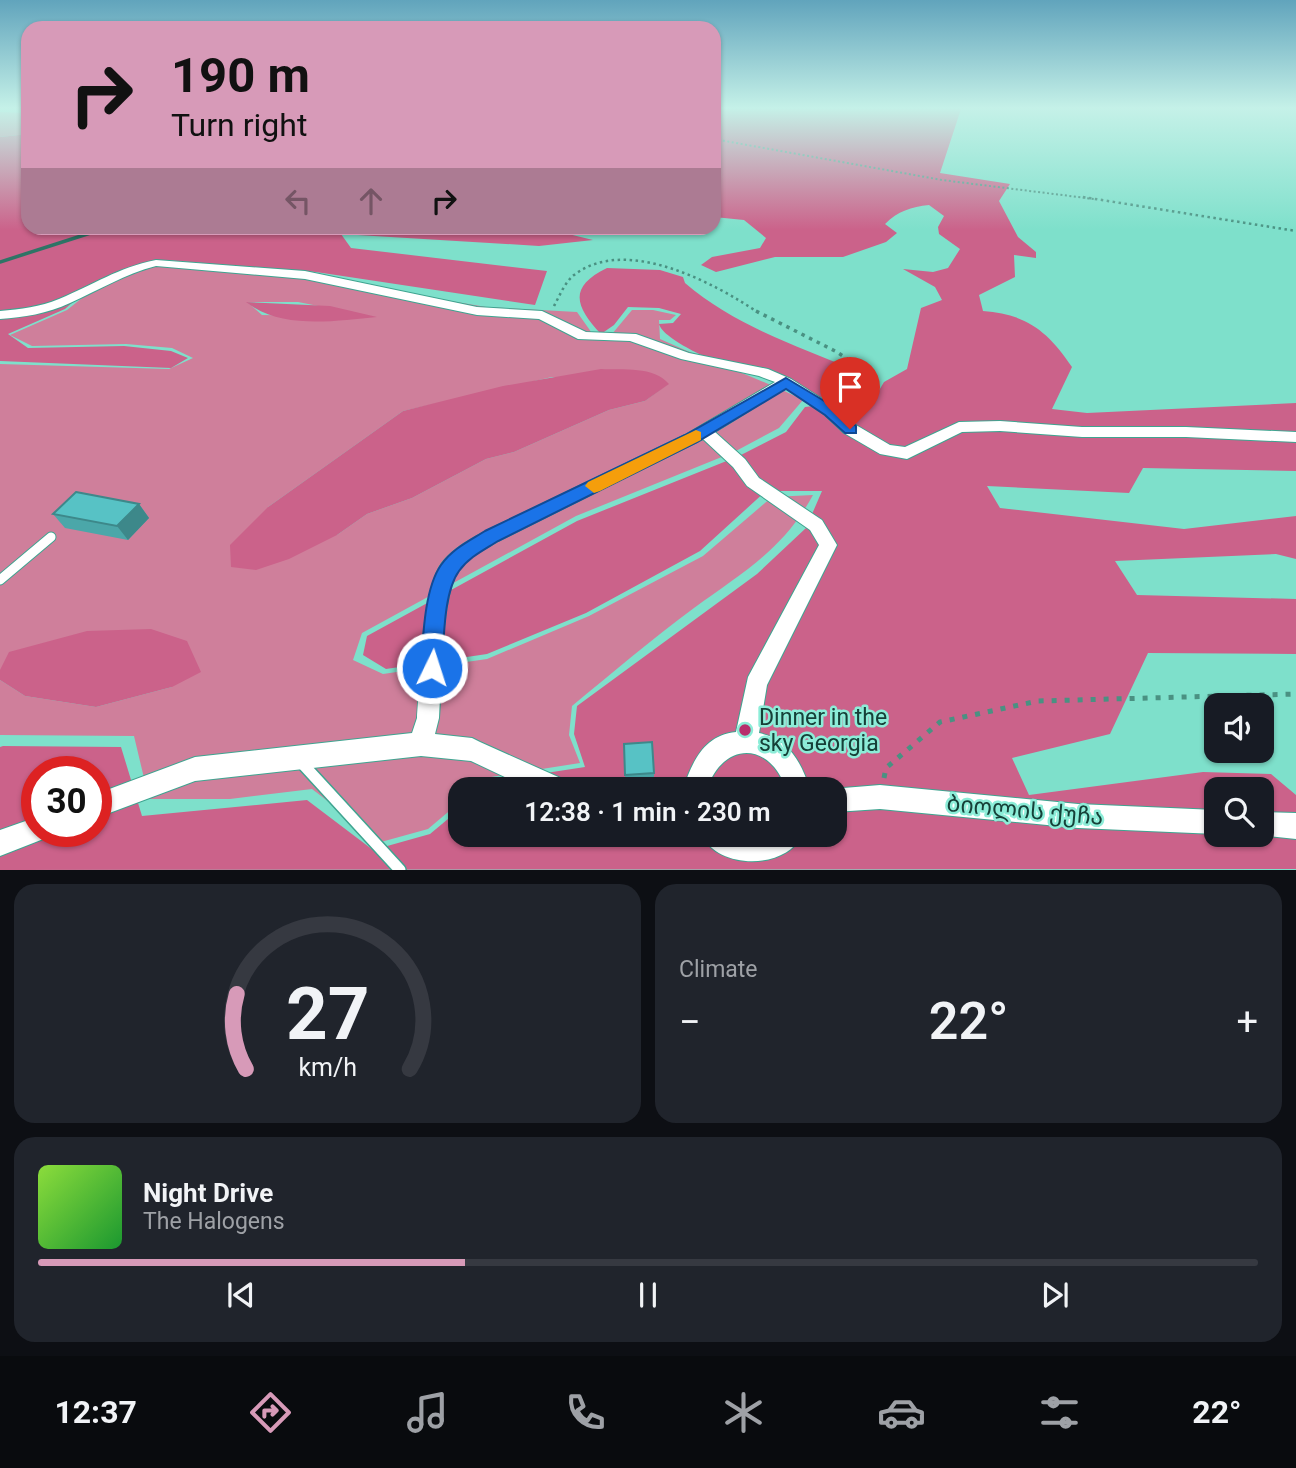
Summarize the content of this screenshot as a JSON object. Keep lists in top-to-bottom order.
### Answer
{
  "streets": {
    "street": ["ბიოლის ქუჩა"]
  },
  "places": ["Dinner in the sky Georgia"],
  "page": {
    "turn": ["190 m", "Turn right"],
    "limit": "30",
    "trip": "12:38 · 1 min · 230 m",
    "tile": "Climate",
    "heat": ["−", "22°", "+"],
    "song": ["Night Drive", "The Halogens"],
    "tabs": ["12:37", "22°"],
    "gauge": ["27", "km/h"]
  }
}
